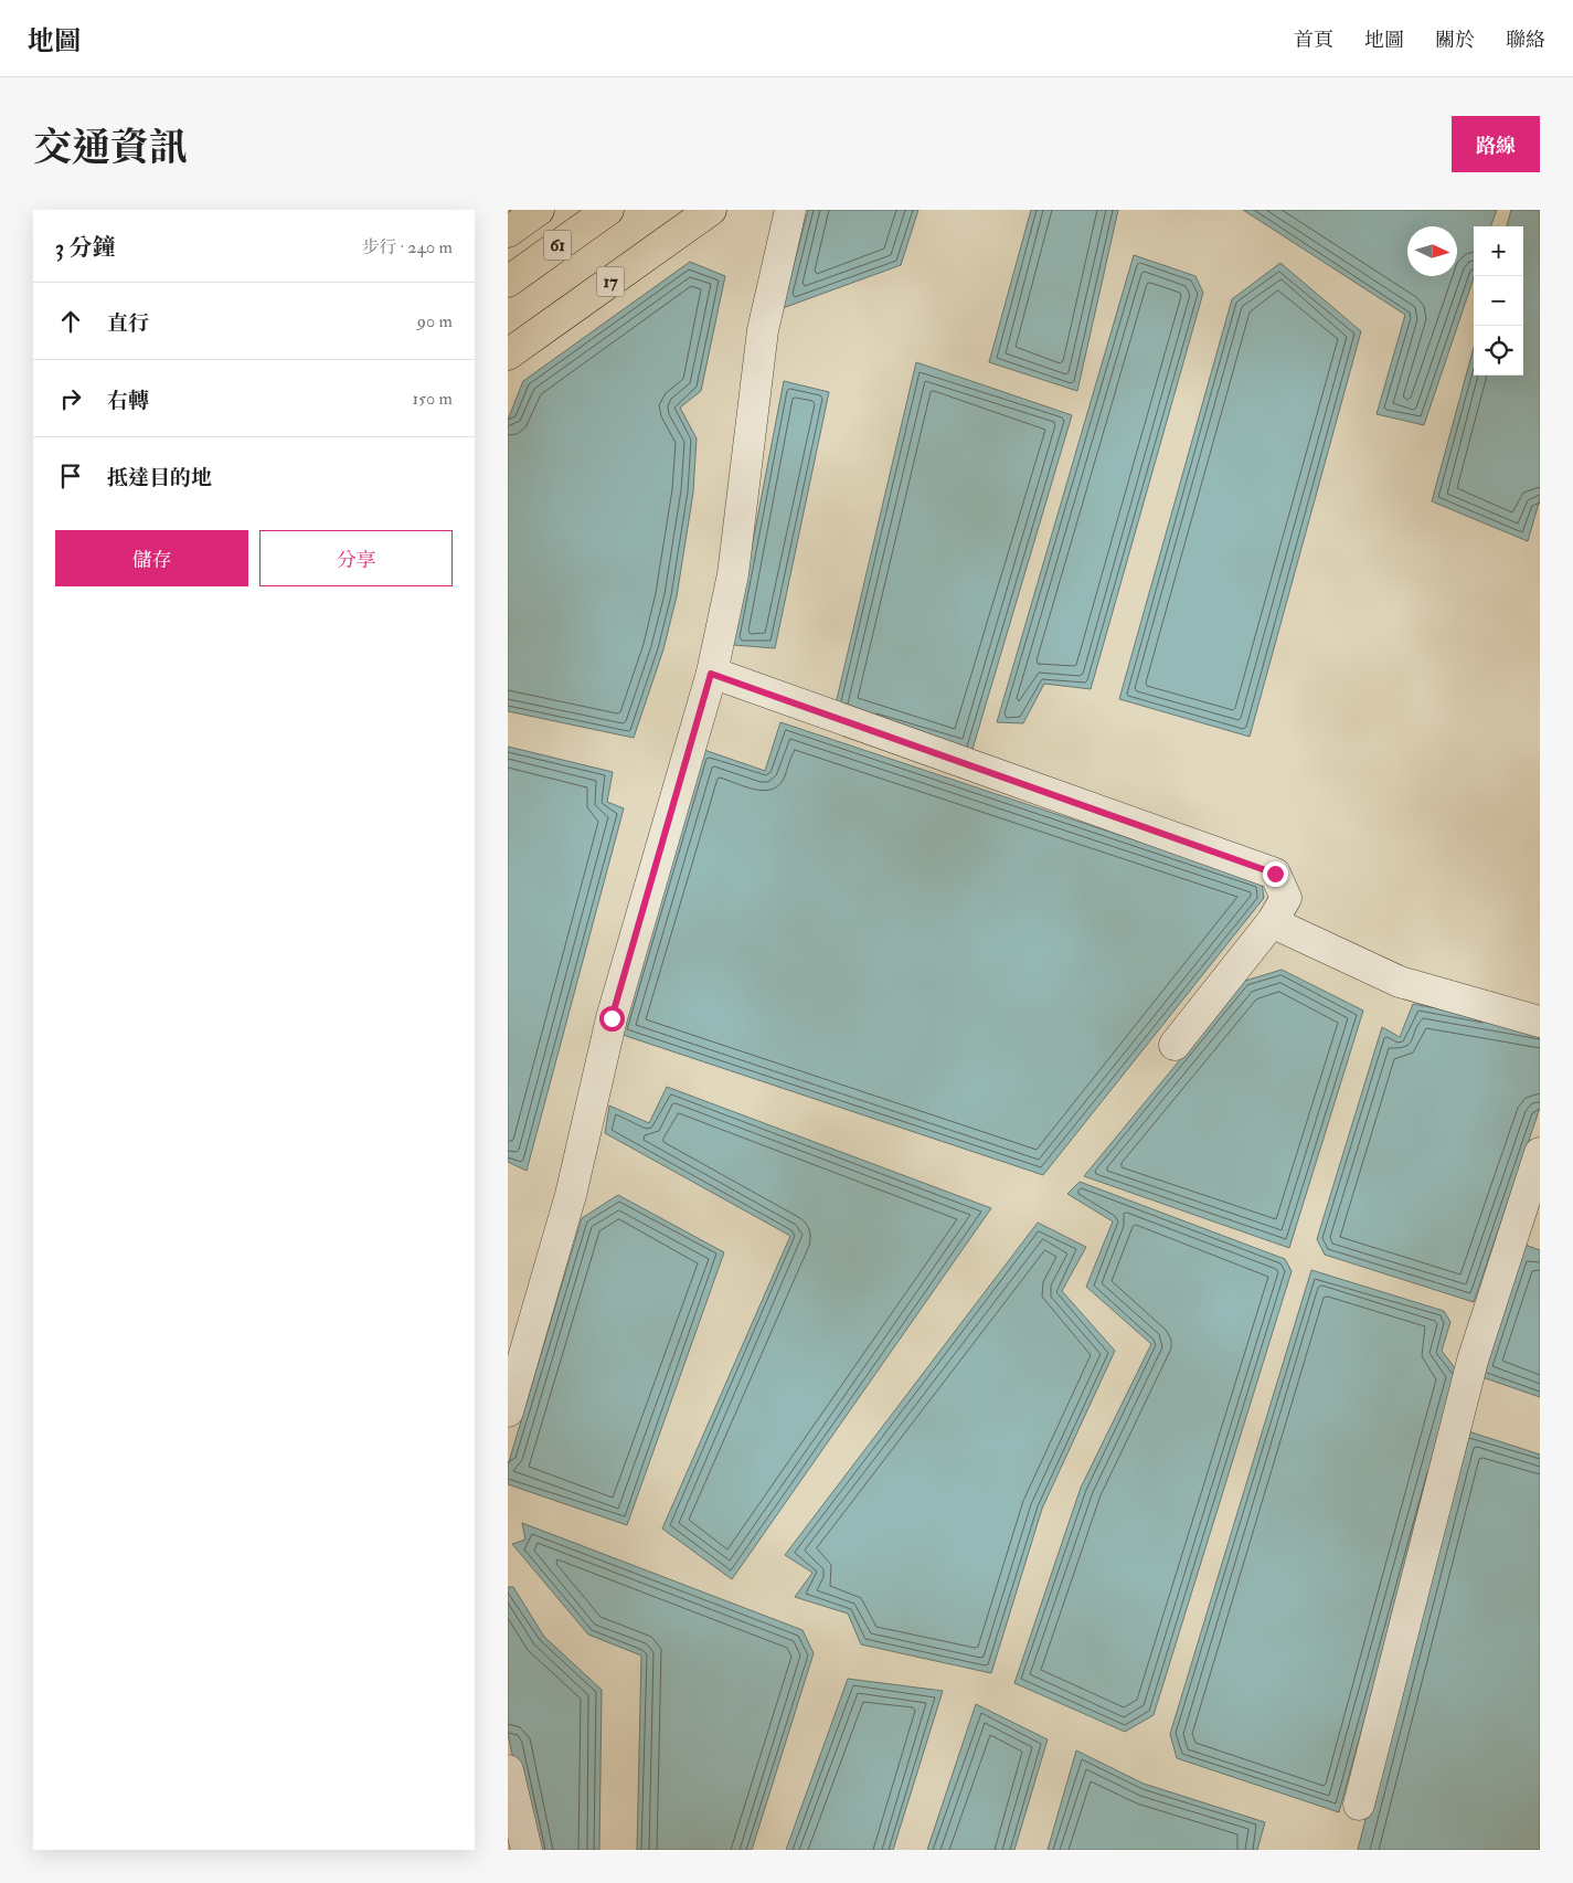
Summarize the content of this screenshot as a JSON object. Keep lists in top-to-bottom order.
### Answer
{
  "streets": {
    "main road": ["61", "17"]
  },
  "north": "right",
  "page": {
    "header": "地圖",
    "nav": [
      "首頁",
      "地圖",
      "關於",
      "聯絡"
    ],
    "title": "交通資訊",
    "buttons": [
      "路線",
      ["儲存", "分享"]
    ],
    "heading": ["3 分鐘", "步行 · 240 m"],
    "map_buttons": ["+", "−"],
    "list": [
      ["直行", "90 m"],
      ["右轉", "150 m"],
      "抵達目的地"
    ]
  }
}
